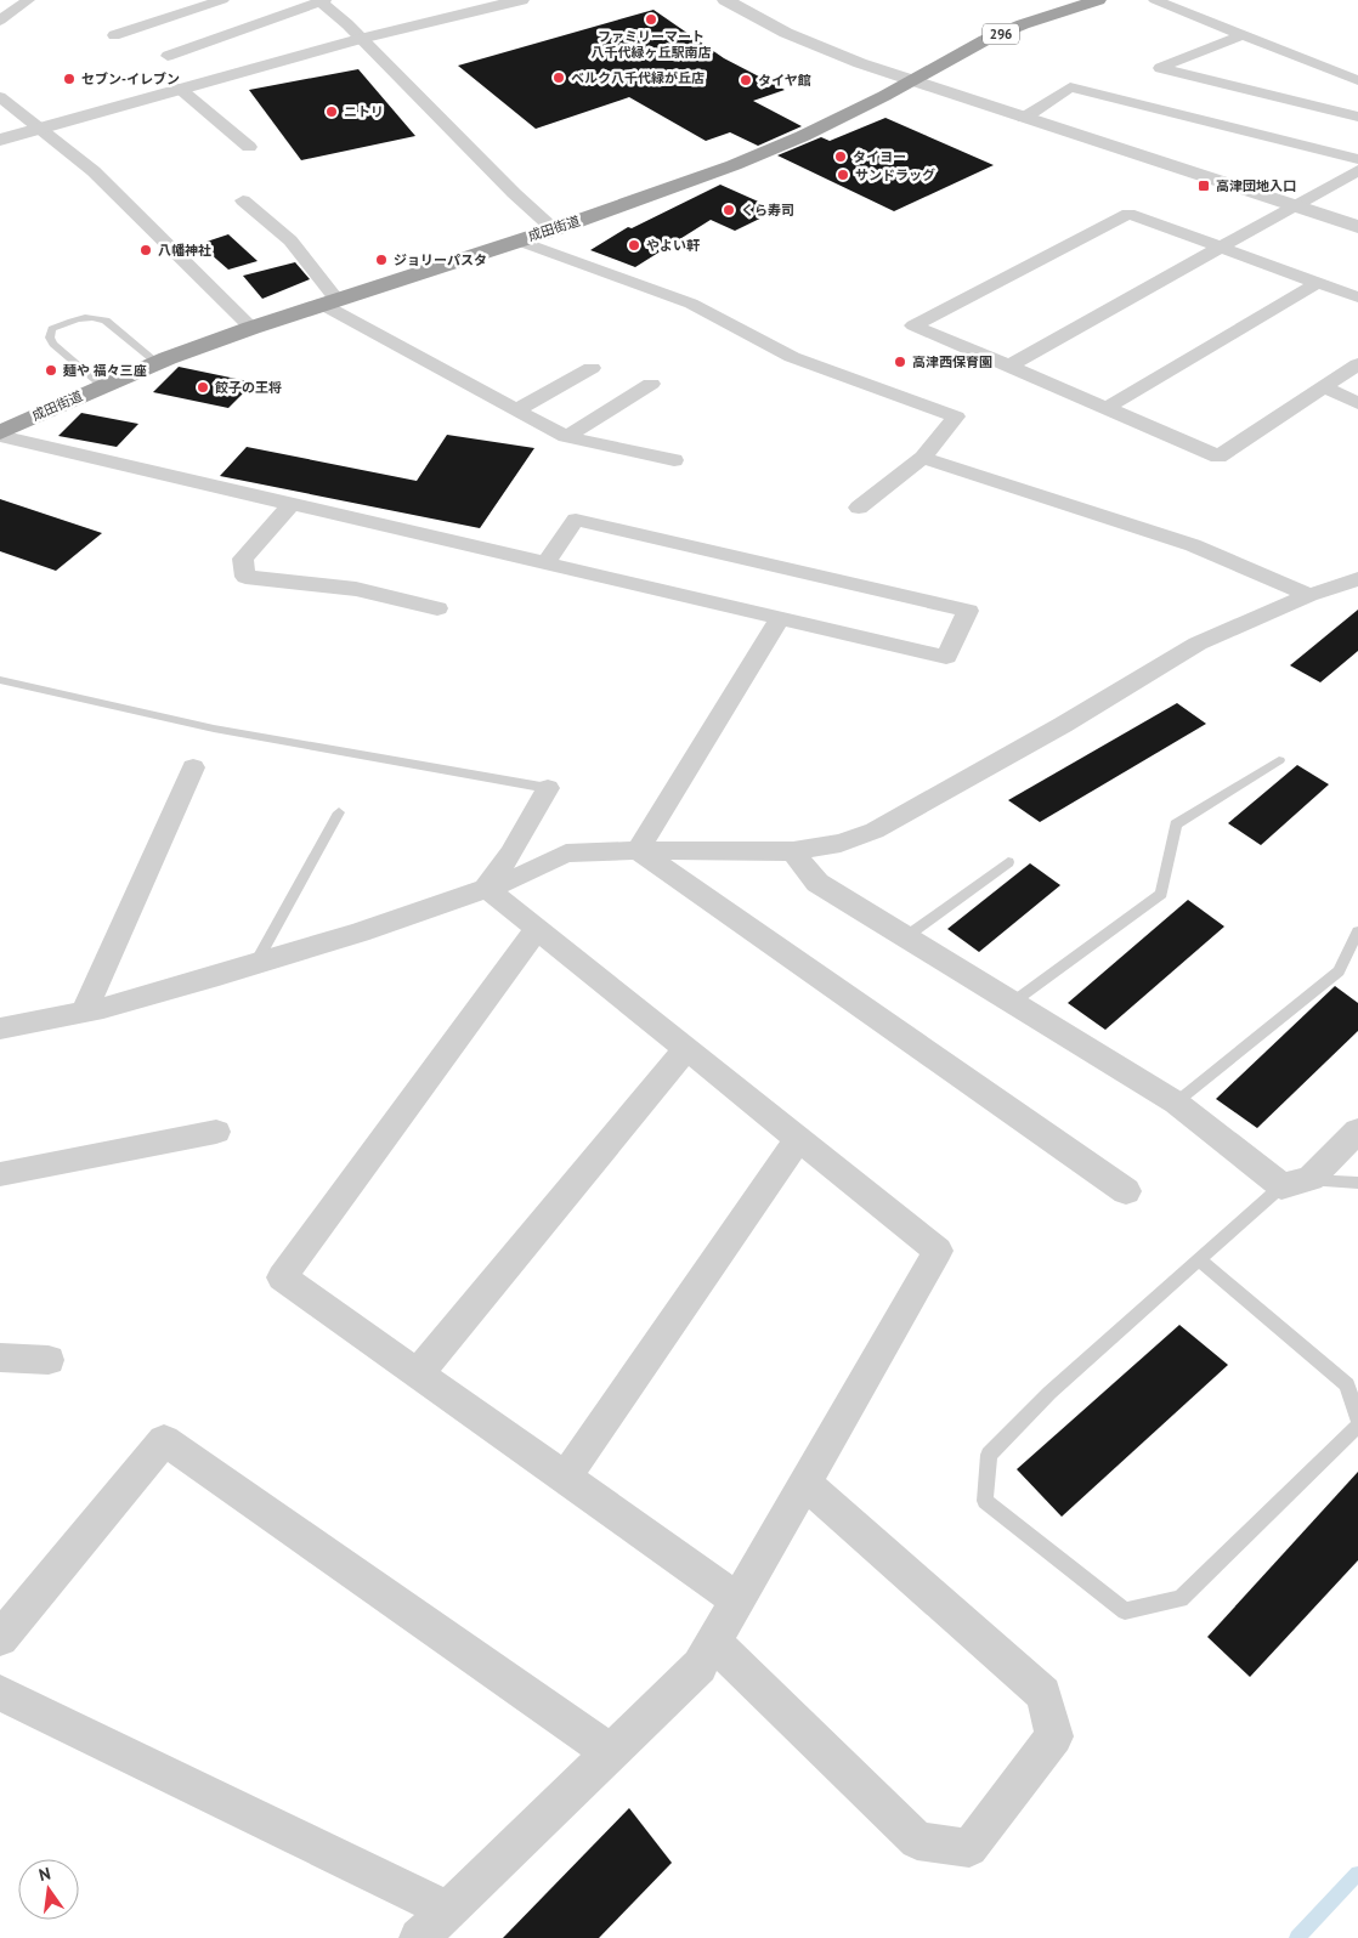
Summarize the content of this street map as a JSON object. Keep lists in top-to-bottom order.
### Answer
{
  "streets": {
    "highway": ["296", "成田街道"]
  },
  "places": {
    "other": [
      "ファミリーマート 八千代緑ヶ丘駅南店",
      "ベルク八千代緑が丘店",
      "セブン-イレブン",
      "タイヤ館",
      "ニトリ",
      "タイヨー",
      "サンドラッグ",
      "くら寿司",
      "やよい軒",
      "八幡神社",
      "ジョリーパスタ",
      "高津西保育園",
      "麺や 福々三座",
      "餃子の王将"
    ],
    "transit": ["高津団地入口"]
  },
  "north": "top"
}
